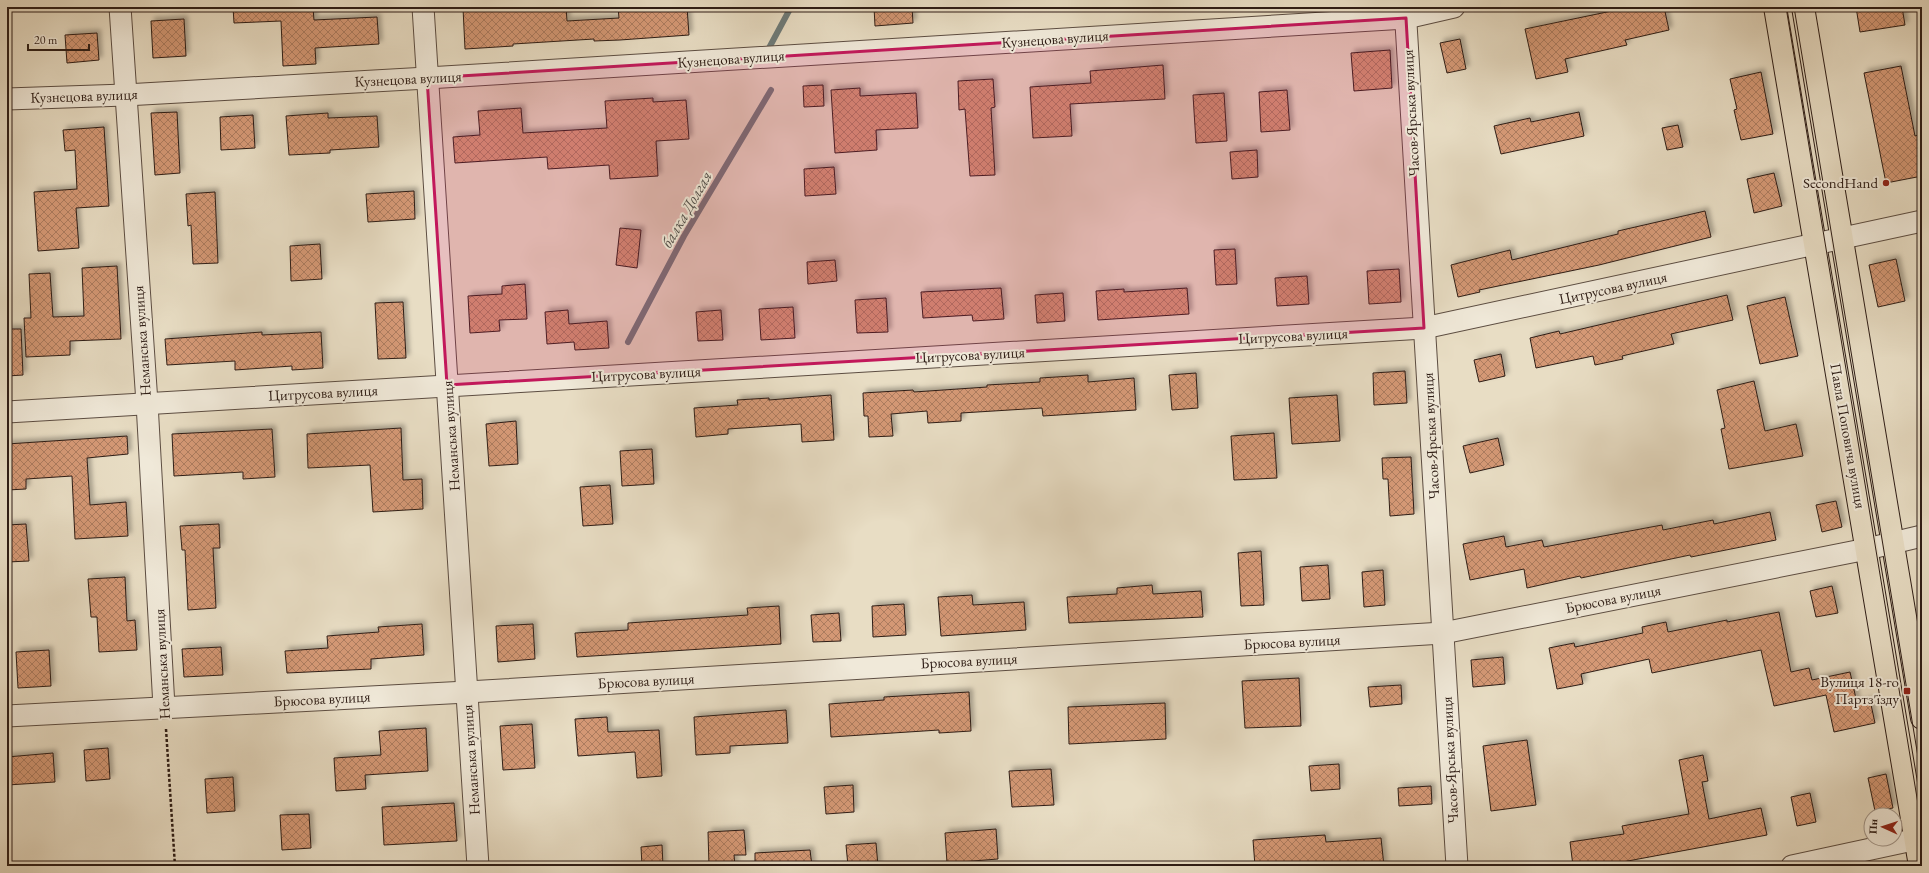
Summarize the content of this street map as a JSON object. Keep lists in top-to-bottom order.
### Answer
{
  "streets": {
    "main road": ["Павла Поповича вулиця"],
    "street": [
      "Кузнецова вулиця",
      "Часов-Ярська вулиця",
      "Цитрусова вулиця",
      "Неманська вулиця",
      "Брюсова вулиця"
    ]
  },
  "crossings": [
    ["Кузнецова вулиця", "Часов-Ярська вулиця"],
    ["Кузнецова вулиця", "Неманська вулиця"],
    ["Часов-Ярська вулиця", "Цитрусова вулиця"],
    ["Часов-Ярська вулиця", "Брюсова вулиця"],
    ["Цитрусова вулиця", "Неманська вулиця"],
    ["Цитрусова вулиця", "Павла Поповича вулиця"],
    ["Неманська вулиця", "Брюсова вулиця"],
    ["Павла Поповича вулиця", "Брюсова вулиця"]
  ],
  "water": ["балка Долгая"],
  "places": {
    "other": ["SecondHand"],
    "transit": ["Вулиця 18-го Партз'їзду"]
  },
  "scale_bar": "20 m",
  "north": "left"
}
